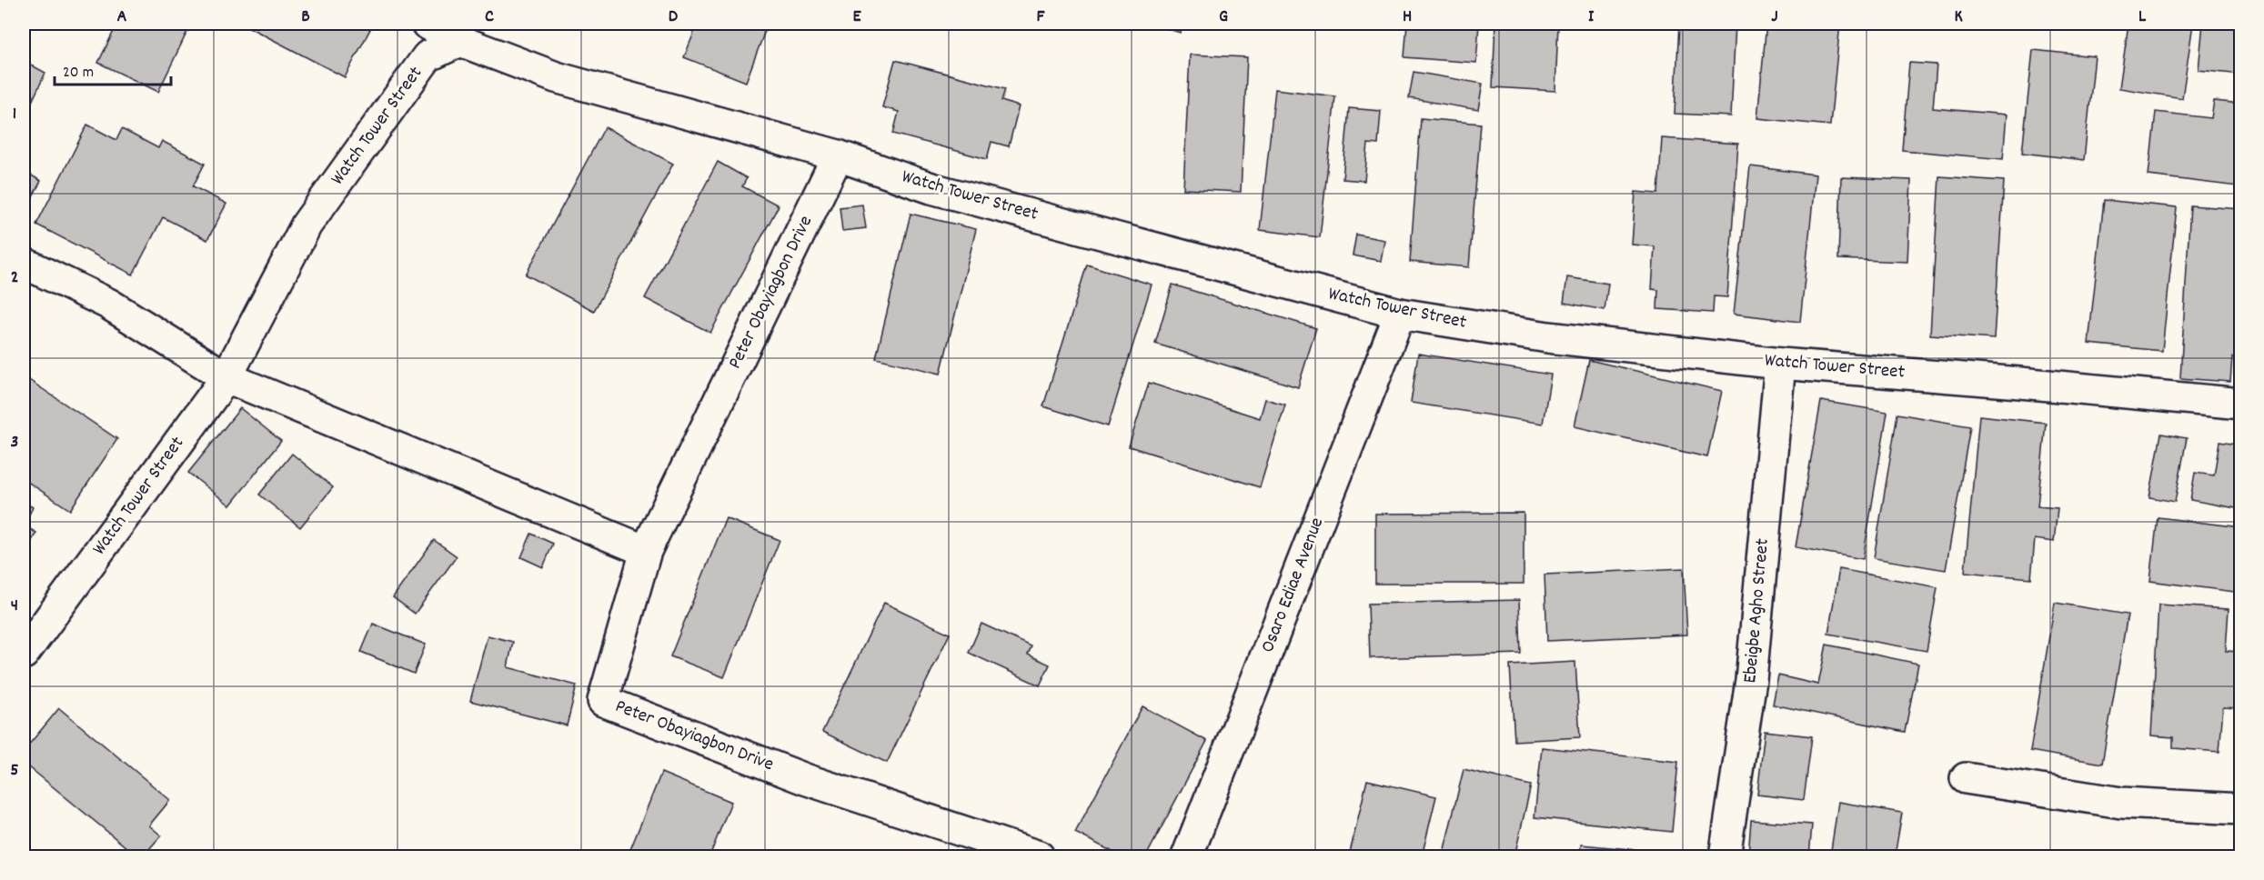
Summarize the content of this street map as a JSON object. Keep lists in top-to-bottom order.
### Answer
{
  "streets": {
    "street": [
      "Watch Tower Street",
      "Peter Obayiagbon Drive",
      "Osaro Ediae Avenue",
      "Ebeigbe Agho Street"
    ]
  },
  "crossings": [
    ["Watch Tower Street", "Peter Obayiagbon Drive"],
    ["Watch Tower Street", "Osaro Ediae Avenue"],
    ["Watch Tower Street", "Ebeigbe Agho Street"]
  ],
  "scale_bar": "20 m",
  "grid": {
    "columns": [
      "A",
      "B",
      "C",
      "D",
      "E",
      "F",
      "G",
      "H",
      "I",
      "J",
      "K",
      "L"
    ],
    "rows": [
      "1",
      "2",
      "3",
      "4",
      "5"
    ]
  }
}
